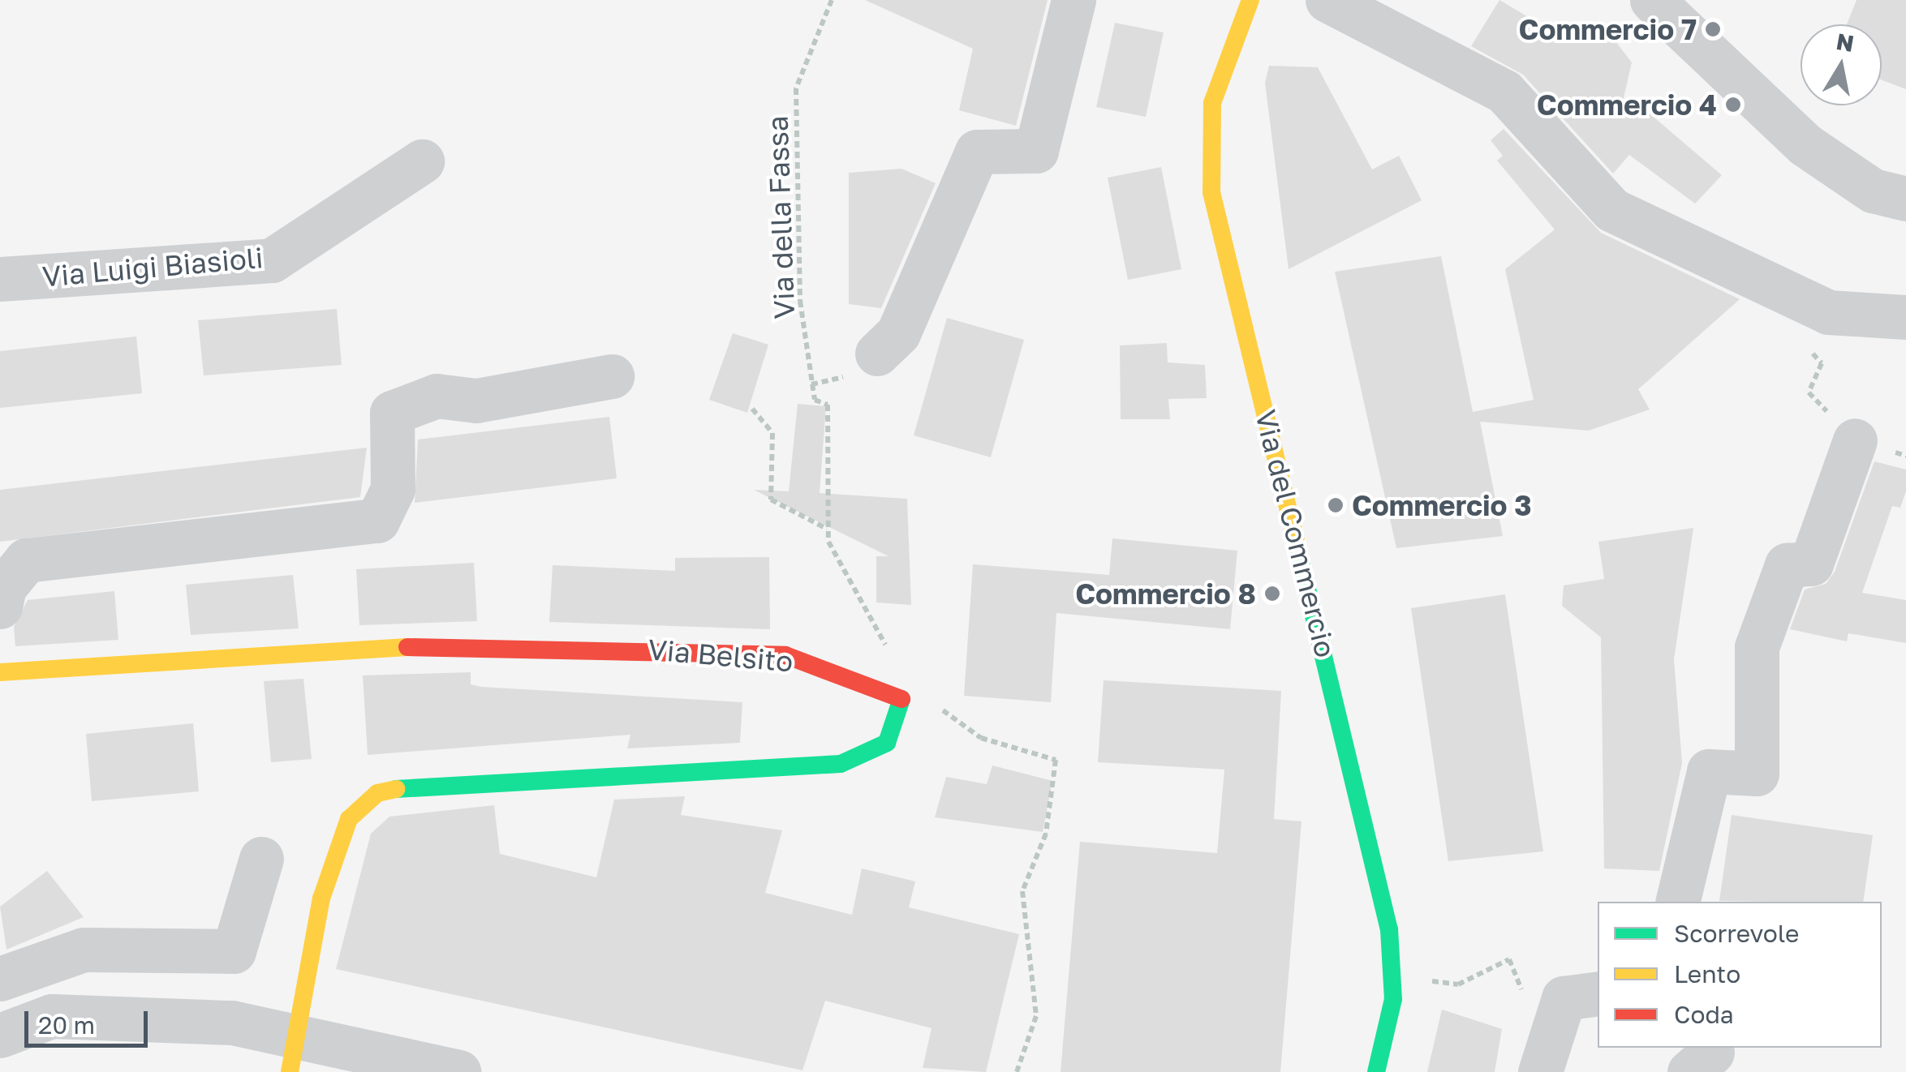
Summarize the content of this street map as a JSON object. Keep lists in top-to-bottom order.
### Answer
{
  "streets": {
    "street": ["Via Luigi Biasioli", "Via del Commercio", "Via Belsito"],
    "path": ["Via della Fassa"]
  },
  "places": [
    "Commercio 7",
    "Commercio 4",
    "Commercio 3",
    "Commercio 8"
  ],
  "legend": ["Scorrevole", "Lento", "Coda"],
  "scale_bar": "20 m",
  "north": "top"
}
